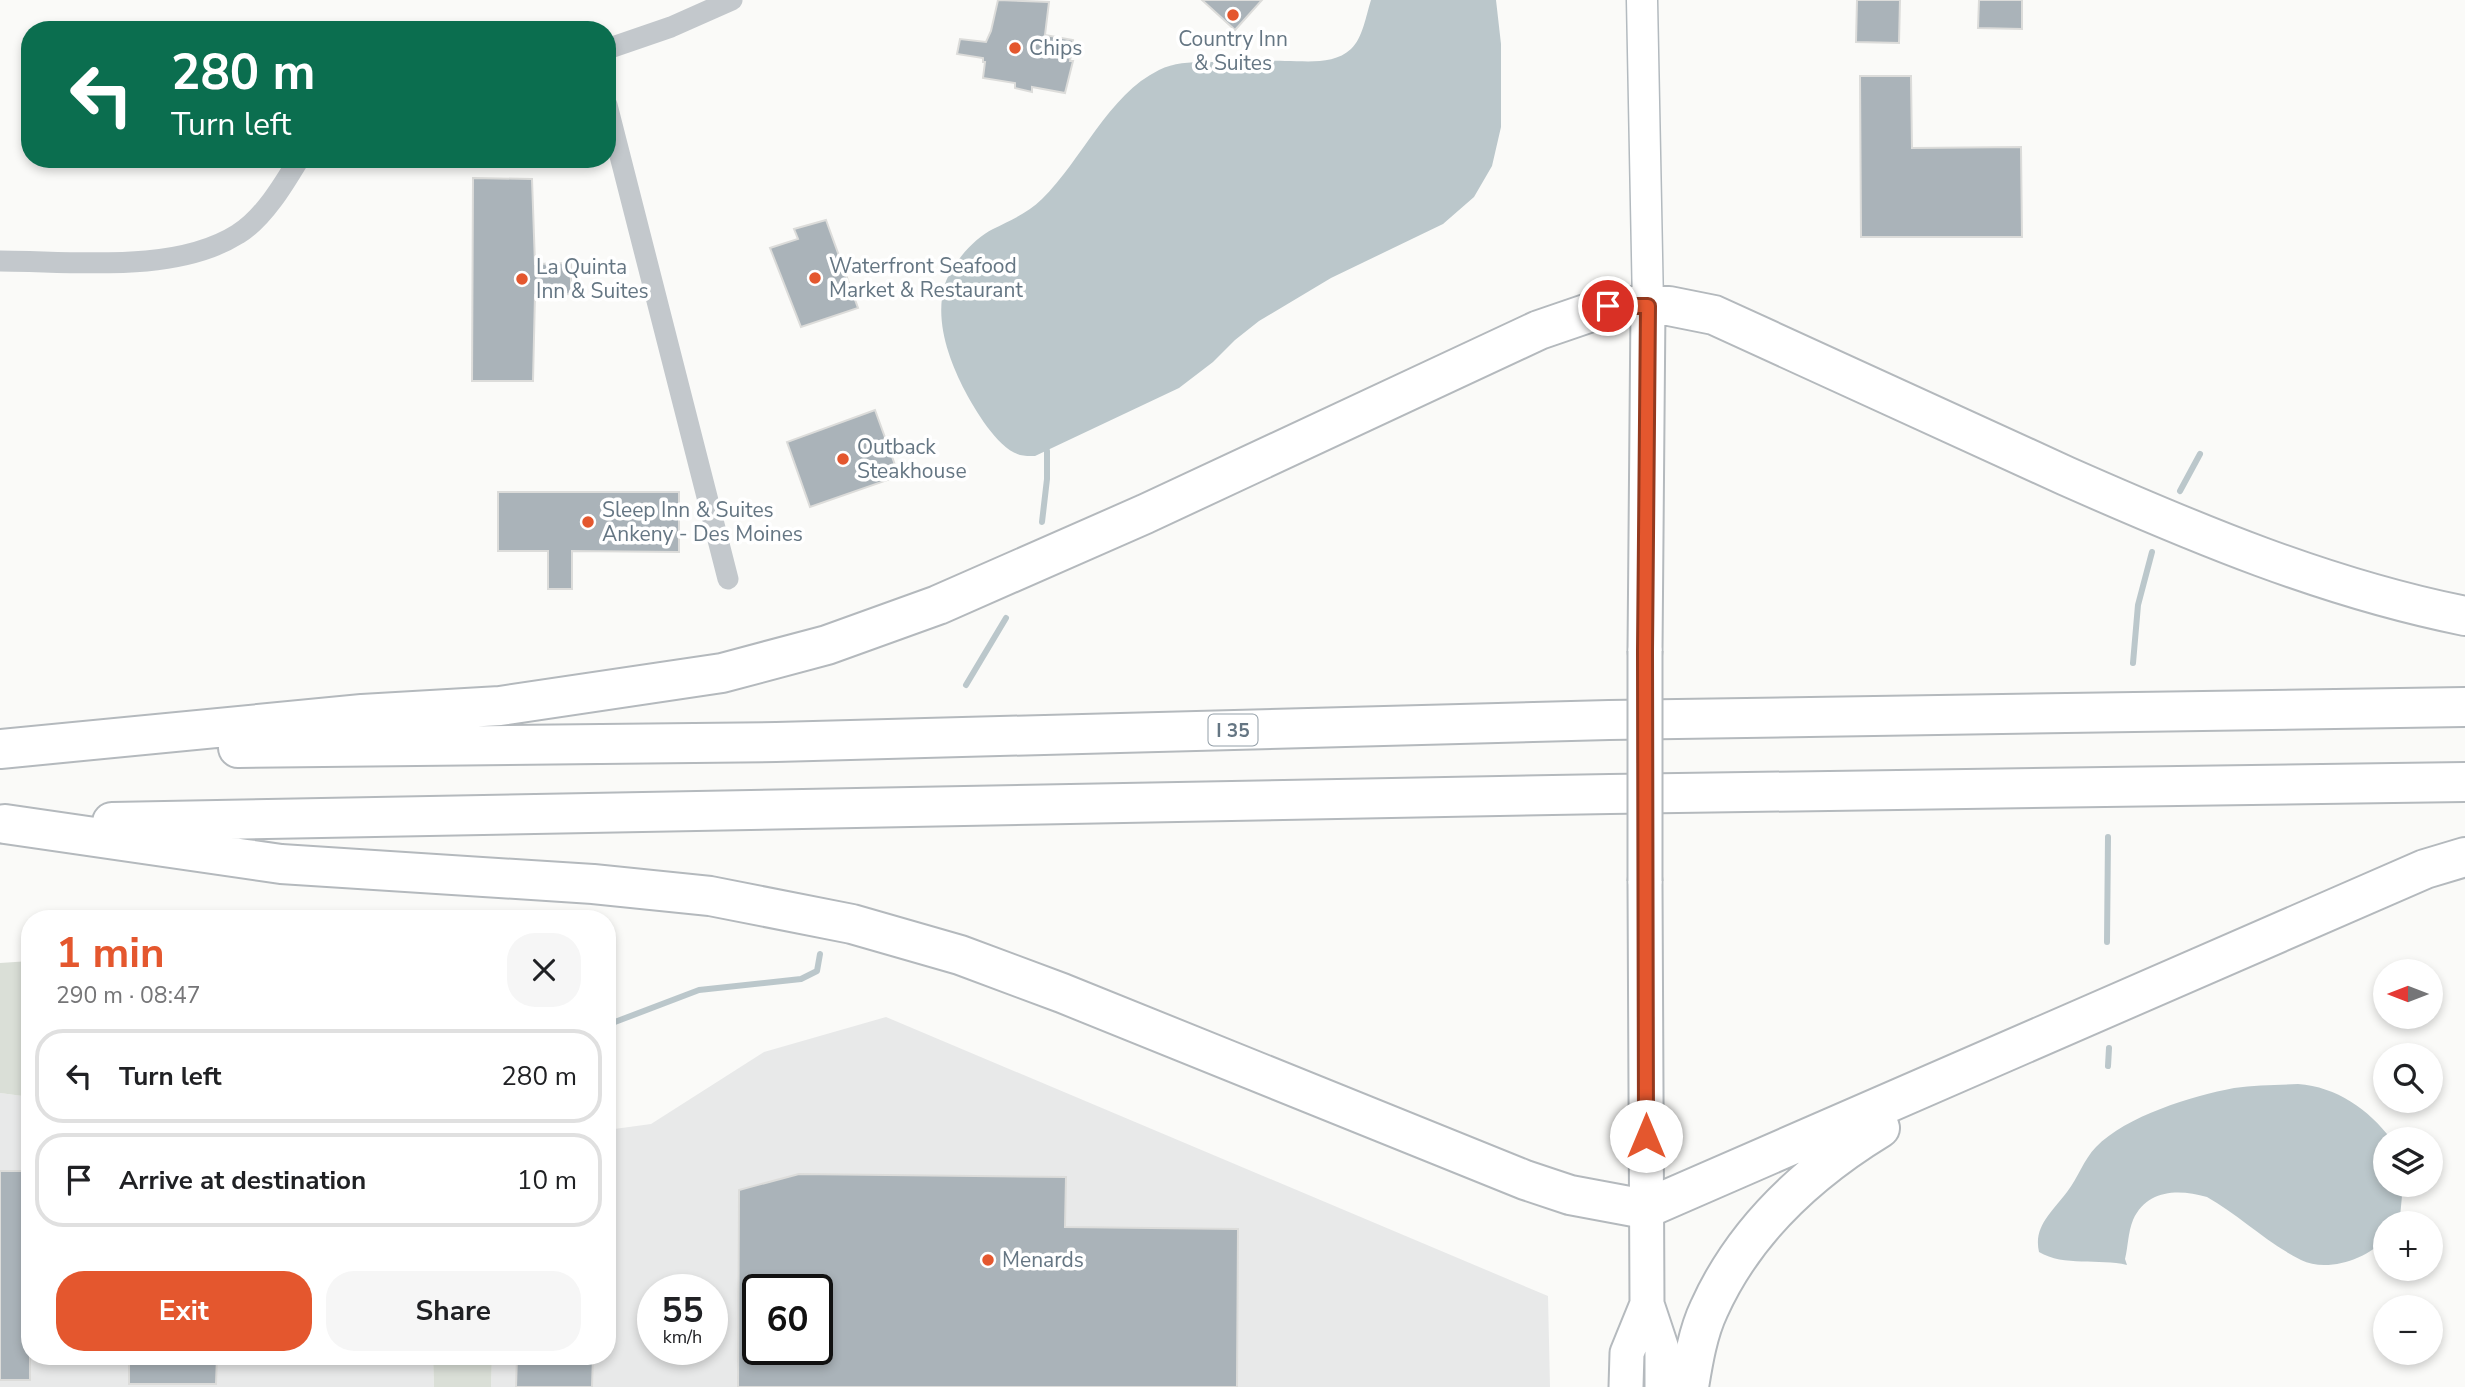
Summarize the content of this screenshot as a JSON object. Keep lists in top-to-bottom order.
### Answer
{
  "streets": {
    "highway": ["I 35"]
  },
  "places": [
    "Country Inn & Suites",
    "Chips",
    "Waterfront Seafood Market & Restaurant",
    "La Quinta Inn & Suites",
    "Outback Steakhouse",
    "Sleep Inn & Suites Ankeny - Des Moines",
    "Menards"
  ],
  "north": "left",
  "page": {
    "turn": ["280 m", "Turn left"],
    "heading": ["1 min", "290 m · 08:47"],
    "map_buttons": ["+", "−"],
    "list": [
      {
        "name": "Turn left",
        "value": "280 m"
      },
      {
        "name": "Arrive at destination",
        "value": "10 m"
      }
    ],
    "buttons": ["Exit", "Share"],
    "speed": "55 km/h",
    "limit": "60"
  }
}
